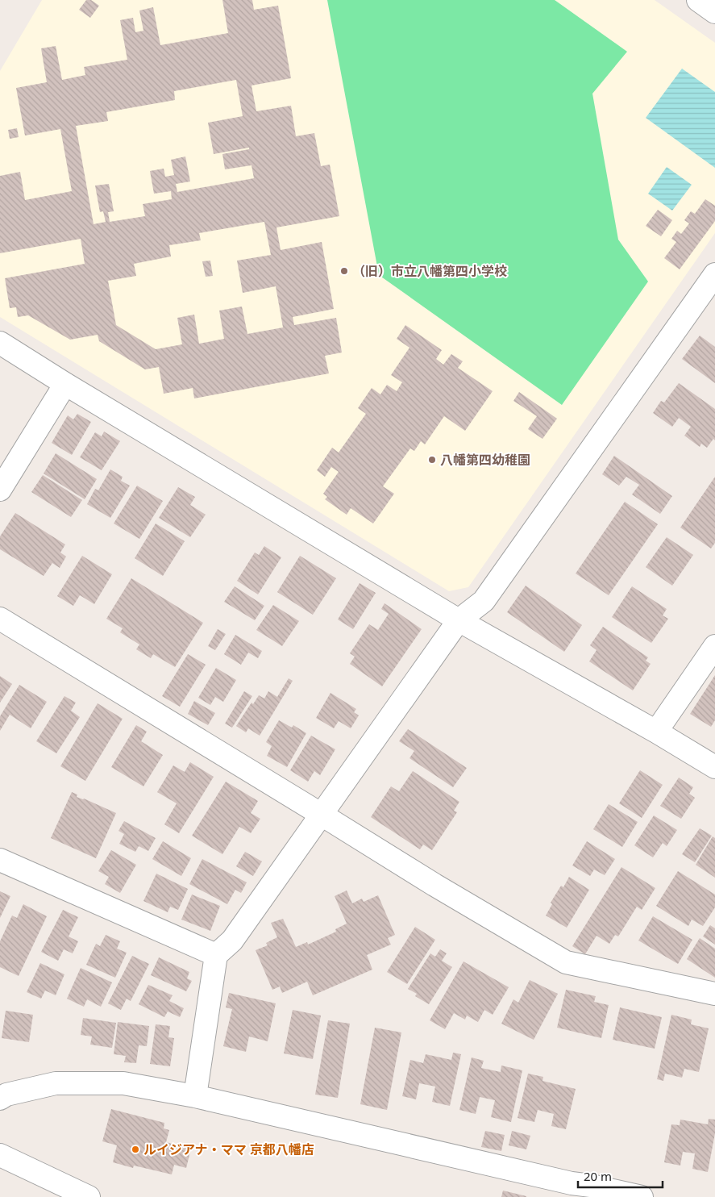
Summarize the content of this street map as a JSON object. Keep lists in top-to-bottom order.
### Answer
{
  "places": ["（旧）市立八幡第四小学校", "八幡第四幼稚園", "ルイジアナ・ママ 京都八幡店"],
  "scale_bar": "20 m"
}
